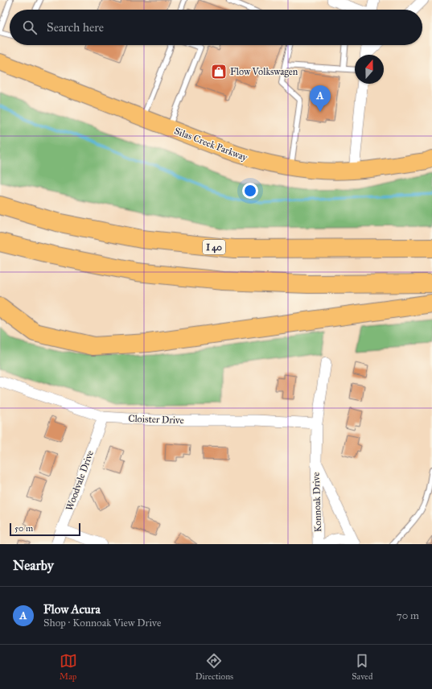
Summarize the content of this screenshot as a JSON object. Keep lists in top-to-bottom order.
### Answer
{
  "streets": {
    "highway": ["I 40"],
    "main road": ["Silas Creek Parkway"],
    "street": ["Cloister Drive", "Woodvale Drive", "Konnoak Drive"]
  },
  "crossings": [
    ["Cloister Drive", "Woodvale Drive"],
    ["Cloister Drive", "Konnoak Drive"]
  ],
  "places": {
    "shop": ["Flow Volkswagen"]
  },
  "scale_bar": "50 m",
  "north": "top",
  "page": {
    "search": "Search here",
    "pins": "A",
    "scale": "50 m",
    "heading": "Nearby",
    "list": [
      {
        "mark": "A",
        "name": "Flow Acura",
        "note": "Shop · Konnoak View Drive",
        "value": "70 m"
      }
    ],
    "nav": ["Map", "Directions", "Saved"]
  }
}
